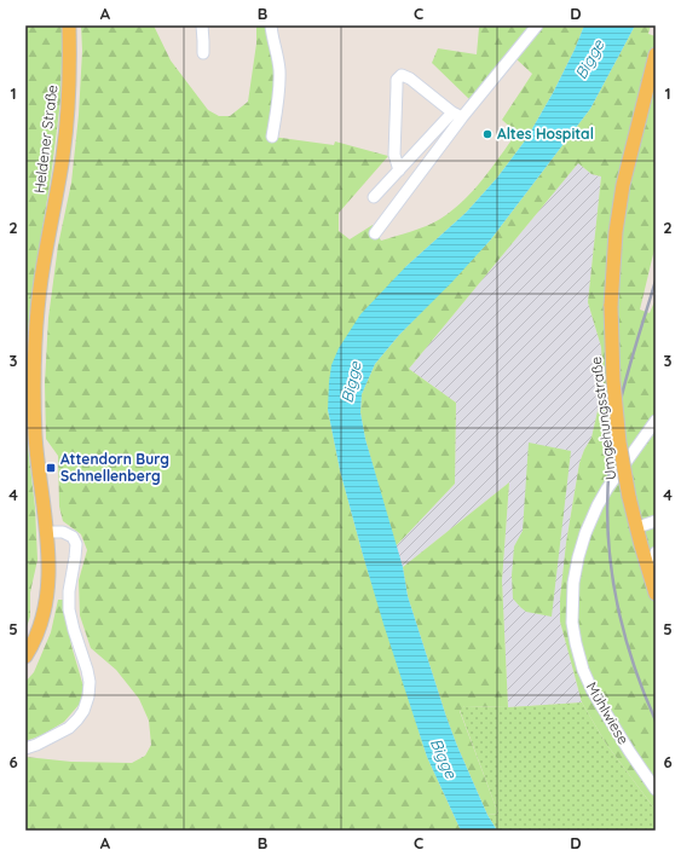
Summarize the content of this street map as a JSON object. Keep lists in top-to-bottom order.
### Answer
{
  "streets": {
    "main road": ["Heldener Straße", "Umgehungsstraße"],
    "street": ["Mühlwiese"]
  },
  "water": ["Bigge"],
  "places": {
    "other": ["Altes Hospital"],
    "transit": ["Attendorn Burg Schnellenberg"]
  },
  "grid": {
    "columns": [
      "A",
      "B",
      "C",
      "D"
    ],
    "rows": [
      "1",
      "2",
      "3",
      "4",
      "5",
      "6"
    ]
  }
}
